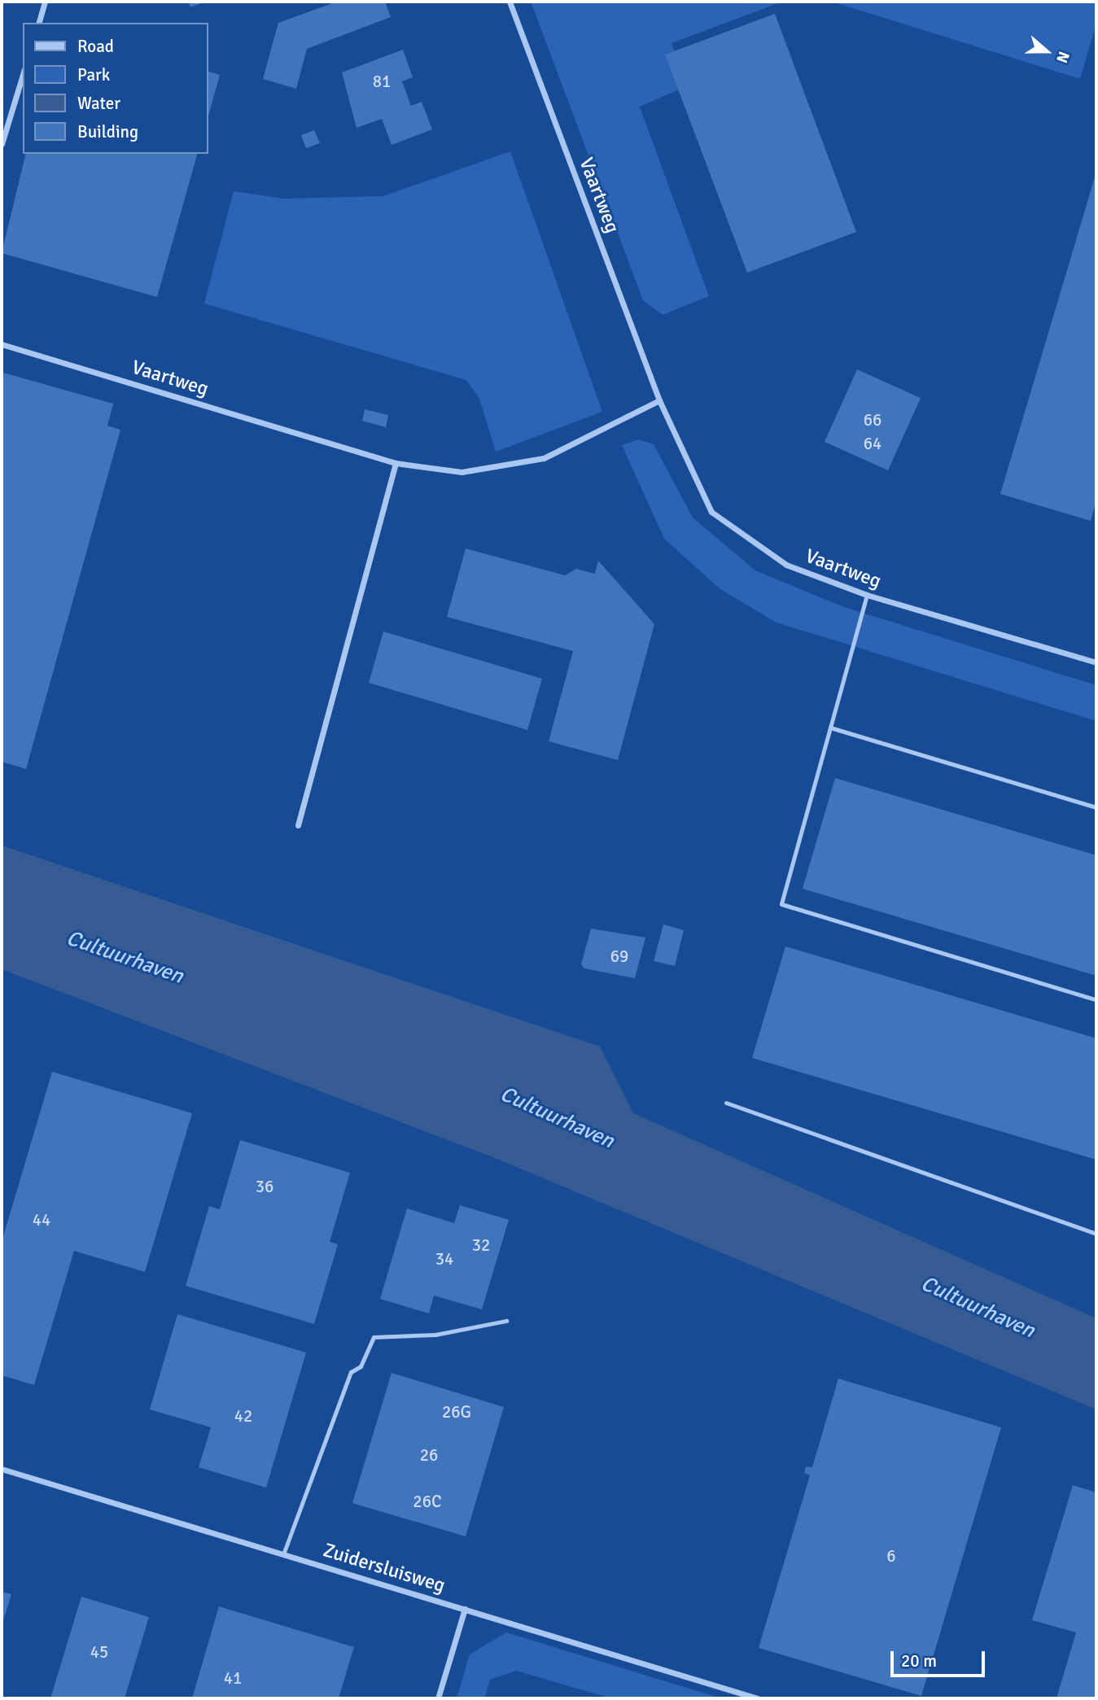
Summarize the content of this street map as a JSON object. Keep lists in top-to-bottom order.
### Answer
{
  "streets": {
    "street": ["Vaartweg", "Zuidersluisweg"]
  },
  "water": ["Cultuurhaven"],
  "house_numbers": [
    "81",
    "66",
    "64",
    "69",
    "36",
    "44",
    "32",
    "34",
    "26G",
    "42",
    "26",
    "26C",
    "6",
    "45",
    "41"
  ],
  "legend": [
    "Road",
    "Park",
    "Water",
    "Building"
  ],
  "scale_bar": "20 m",
  "north": "right"
}
